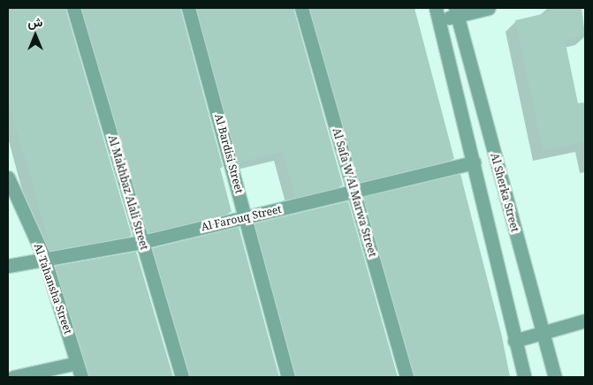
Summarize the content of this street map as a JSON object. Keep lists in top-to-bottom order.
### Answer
{
  "streets": {
    "street": [
      "Al Bardisi Street",
      "Al Makhbaz Alali Street",
      "Al Safa W Al Marwa Street",
      "Al Sherka Street",
      "Al Farouq Street",
      "Al Tahansha Street"
    ]
  },
  "crossings": [
    ["Al Bardisi Street", "Al Farouq Street"],
    ["Al Makhbaz Alali Street", "Al Farouq Street"],
    ["Al Safa W Al Marwa Street", "Al Farouq Street"],
    ["Al Sherka Street", "Al Farouq Street"],
    ["Al Farouq Street", "Al Tahansha Street"]
  ],
  "north": "top"
}
